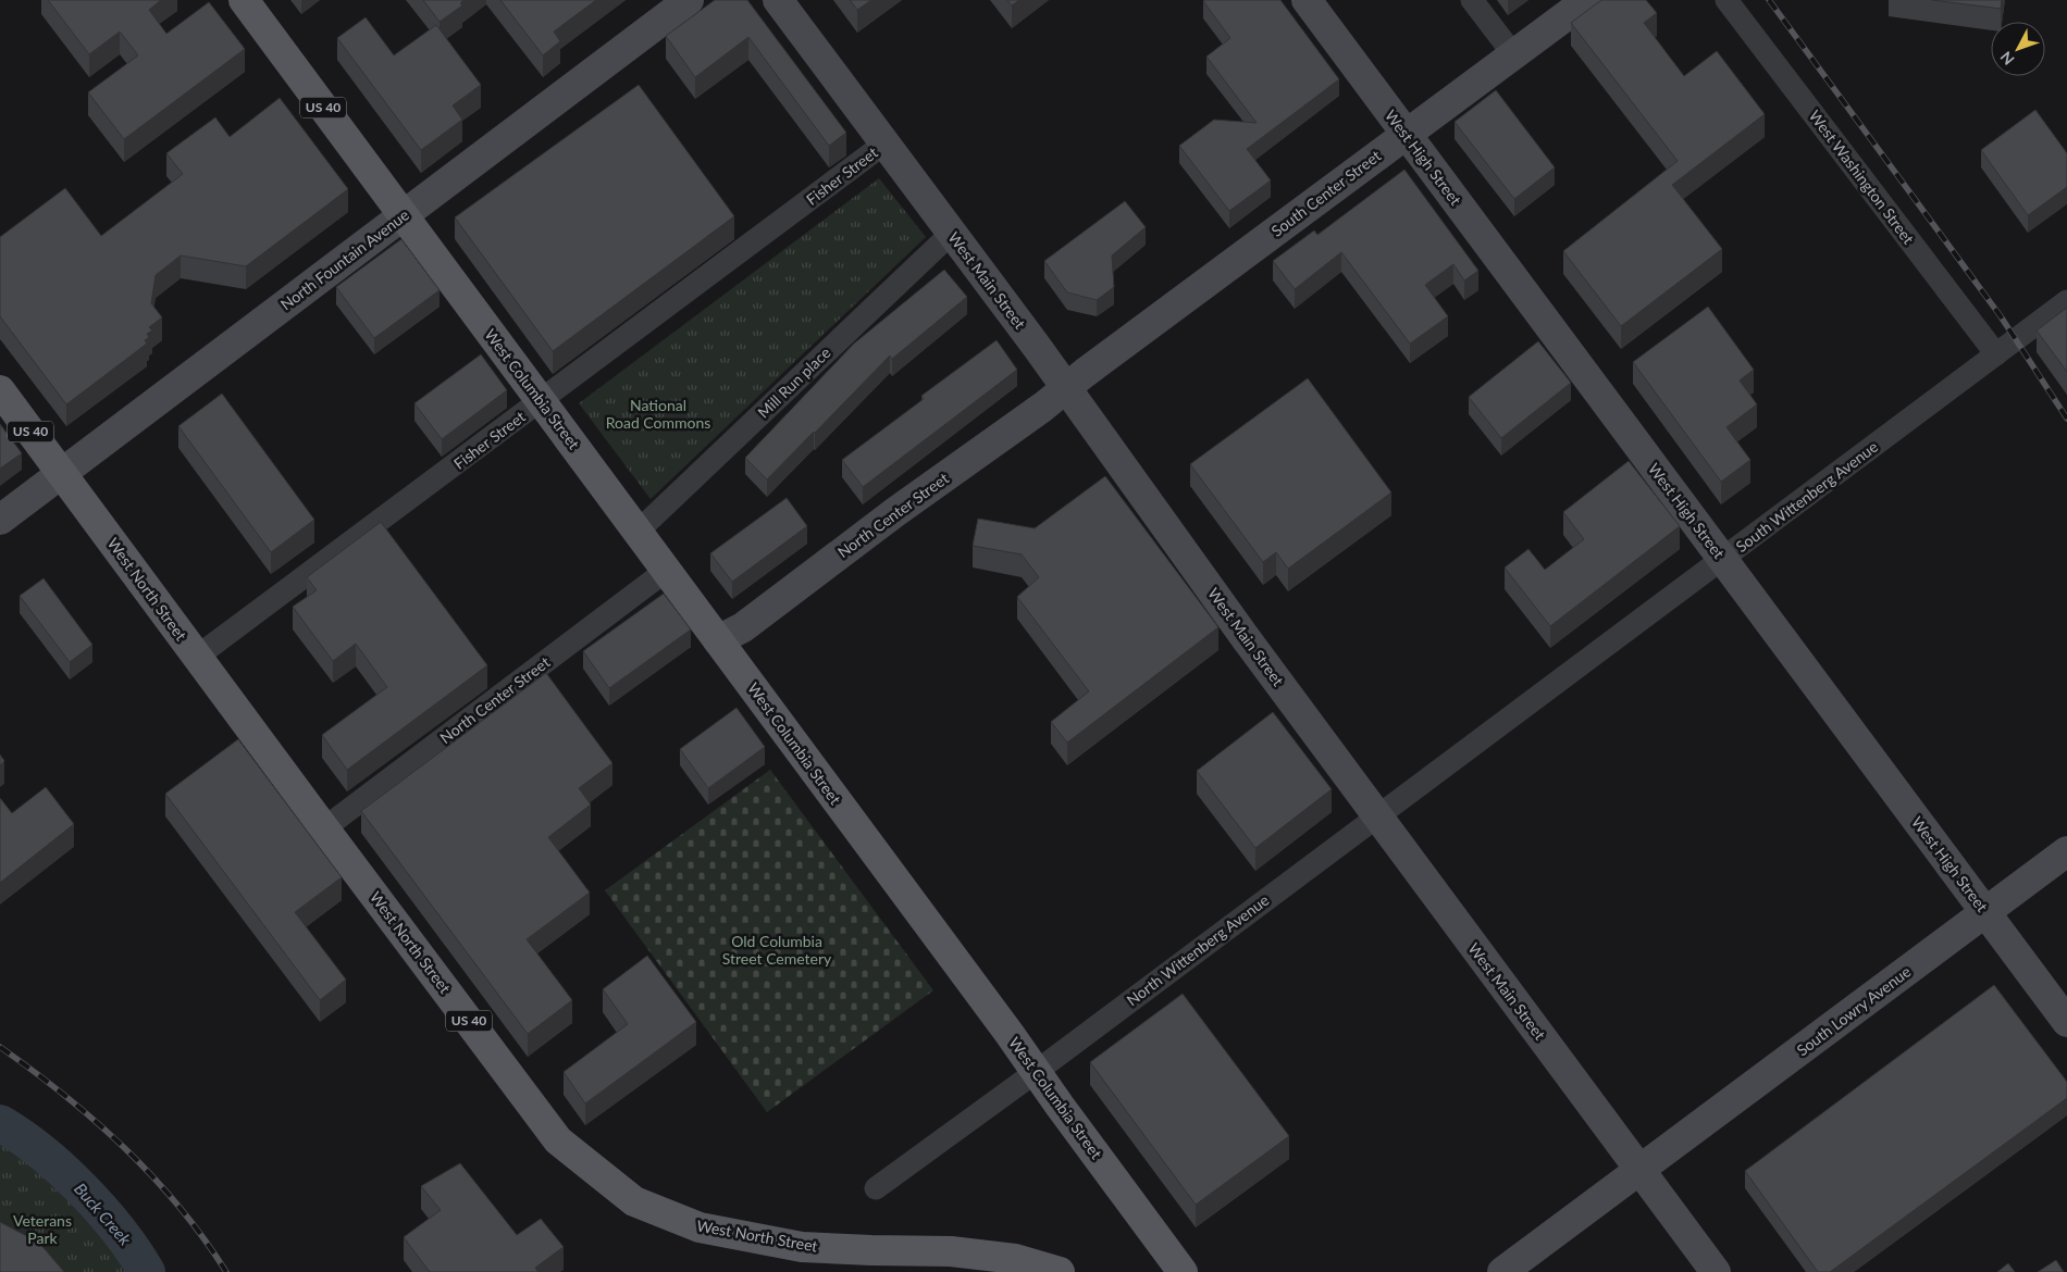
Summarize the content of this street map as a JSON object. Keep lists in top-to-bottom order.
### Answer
{
  "streets": {
    "main road": ["US 40", "West Columbia Street", "West North Street"],
    "street": [
      "West High Street",
      "Fisher Street",
      "West Washington Street",
      "South Center Street",
      "North Fountain Avenue",
      "West Main Street",
      "Mill Run place",
      "South Wittenberg Avenue",
      "North Center Street",
      "North Wittenberg Avenue",
      "South Lowry Avenue"
    ]
  },
  "crossings": [
    ["US 40", "North Fountain Avenue"],
    ["US 40", "West Columbia Street"],
    ["US 40", "West North Street"],
    ["West High Street", "South Center Street"],
    ["West High Street", "South Wittenberg Avenue"],
    ["West High Street", "South Lowry Avenue"],
    ["Fisher Street", "West Main Street"],
    ["Fisher Street", "West Columbia Street"],
    ["Fisher Street", "West North Street"],
    ["West Washington Street", "South Wittenberg Avenue"],
    ["South Center Street", "West Main Street"],
    ["South Center Street", "North Center Street"],
    ["North Fountain Avenue", "West Columbia Street"],
    ["North Fountain Avenue", "West North Street"],
    ["West Main Street", "Mill Run place"],
    ["West Main Street", "North Center Street"],
    ["West Main Street", "North Wittenberg Avenue"],
    ["West Main Street", "South Lowry Avenue"],
    ["Mill Run place", "West Columbia Street"],
    ["West Columbia Street", "North Center Street"],
    ["West Columbia Street", "North Wittenberg Avenue"],
    ["South Wittenberg Avenue", "North Wittenberg Avenue"],
    ["North Center Street", "West North Street"]
  ],
  "water": ["Buck Creek"],
  "parks": ["National Road Commons", "Old Columbia Street Cemetery", "Veterans Park"],
  "north": "bottom left"
}
